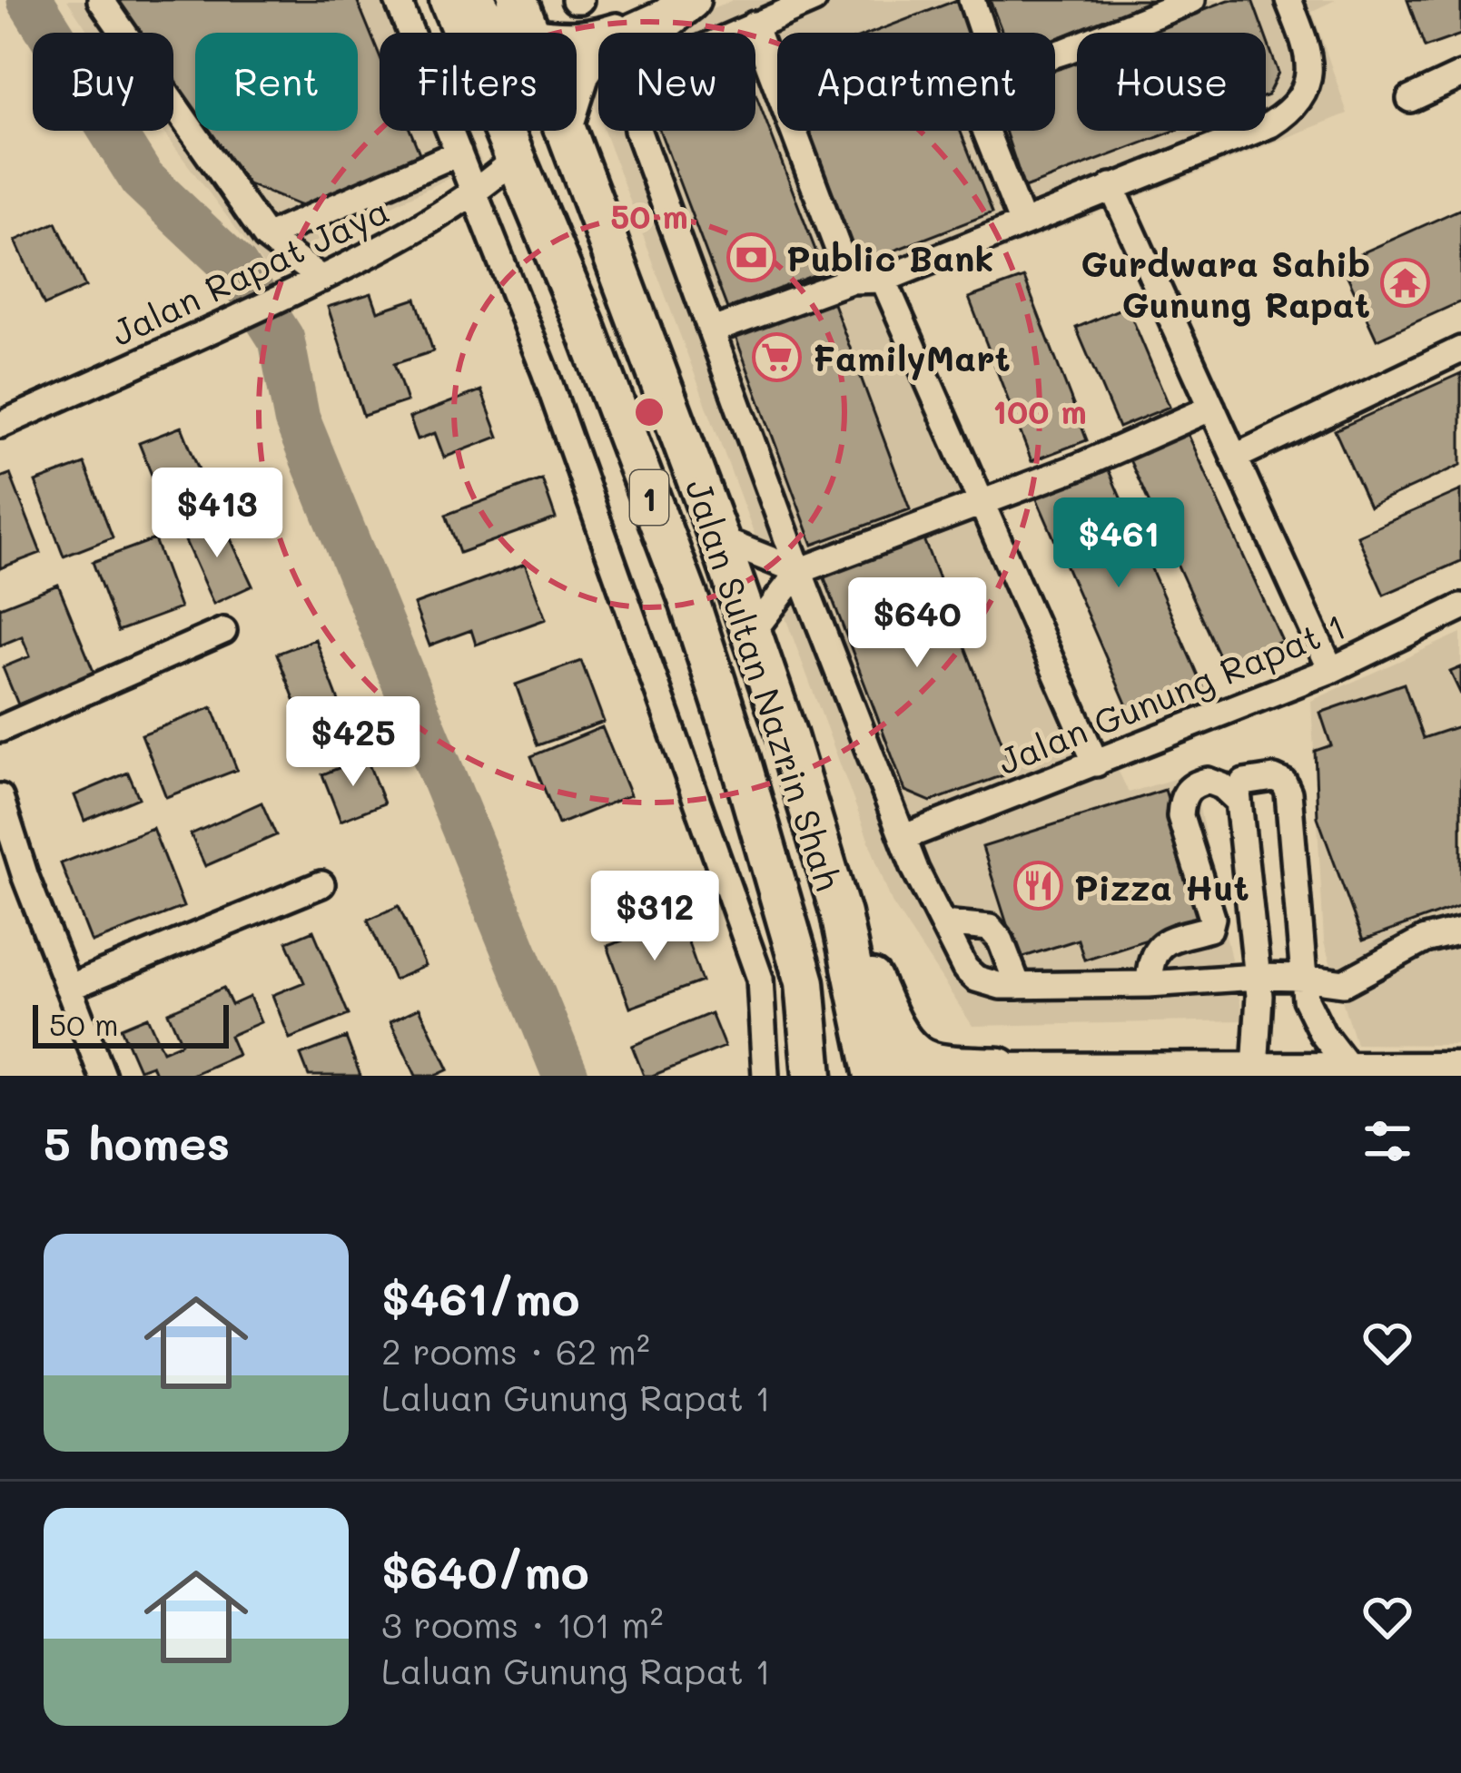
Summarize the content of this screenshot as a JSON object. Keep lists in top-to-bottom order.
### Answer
{
  "streets": {
    "highway": ["1", "Jalan Sultan Nazrin Shah"],
    "street": ["Jalan Rapat Jaya", "Jalan Gunung Rapat 1"]
  },
  "crossings": [
    ["Jalan Rapat Jaya", "Jalan Sultan Nazrin Shah"]
  ],
  "places": {
    "bank": ["Public Bank"],
    "temple": ["Gurdwara Sahib Gunung Rapat"],
    "supermarket": ["FamilyMart"],
    "restaurant": ["Pizza Hut"]
  },
  "scale_bar": "50 m",
  "page": {
    "chip": [
      "Buy",
      "Rent",
      "Filters",
      "New",
      "Apartment",
      "House"
    ],
    "price": [
      "$413",
      "$461",
      "$640",
      "$425",
      "$312"
    ],
    "scale": "50 m",
    "heading": "5 homes",
    "list": [
      {
        "name": "$461/mo",
        "note": "2 rooms · 62 m² · Laluan Gunung Rapat 1"
      },
      {
        "name": "$640/mo",
        "note": "3 rooms · 101 m² · Laluan Gunung Rapat 1"
      }
    ]
  },
  "rings": ["50 m", "100 m"]
}
